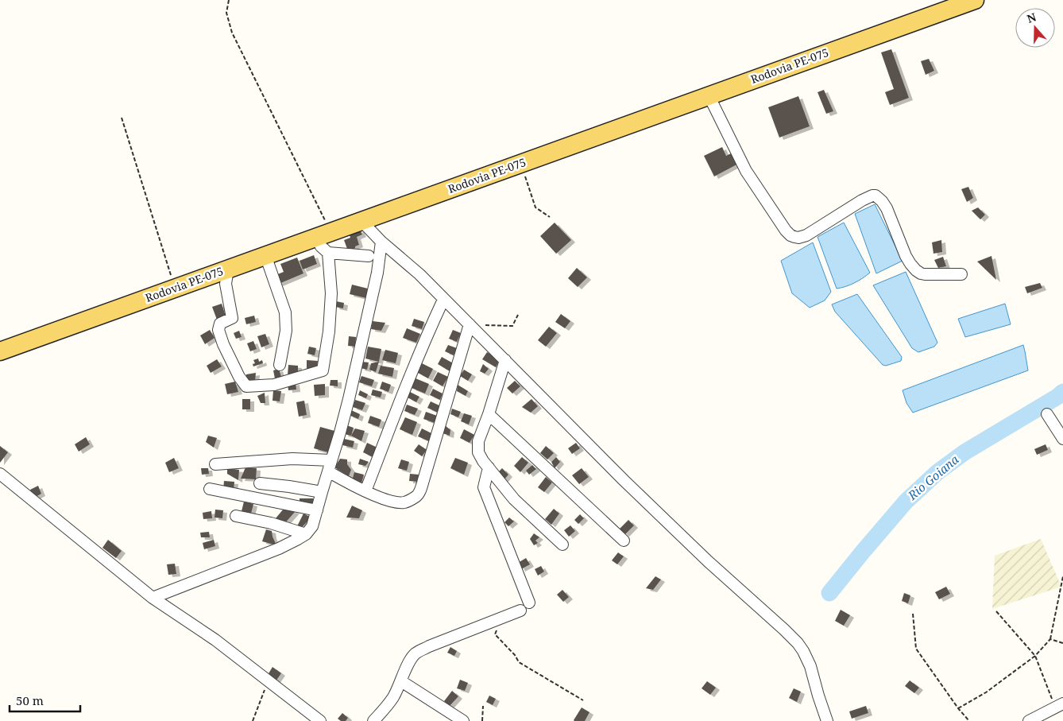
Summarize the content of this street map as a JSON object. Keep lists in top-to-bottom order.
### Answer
{
  "streets": {
    "main road": ["Rodovia PE-075"]
  },
  "water": ["Rio Goiana"],
  "scale_bar": "50 m",
  "north": "top"
}
